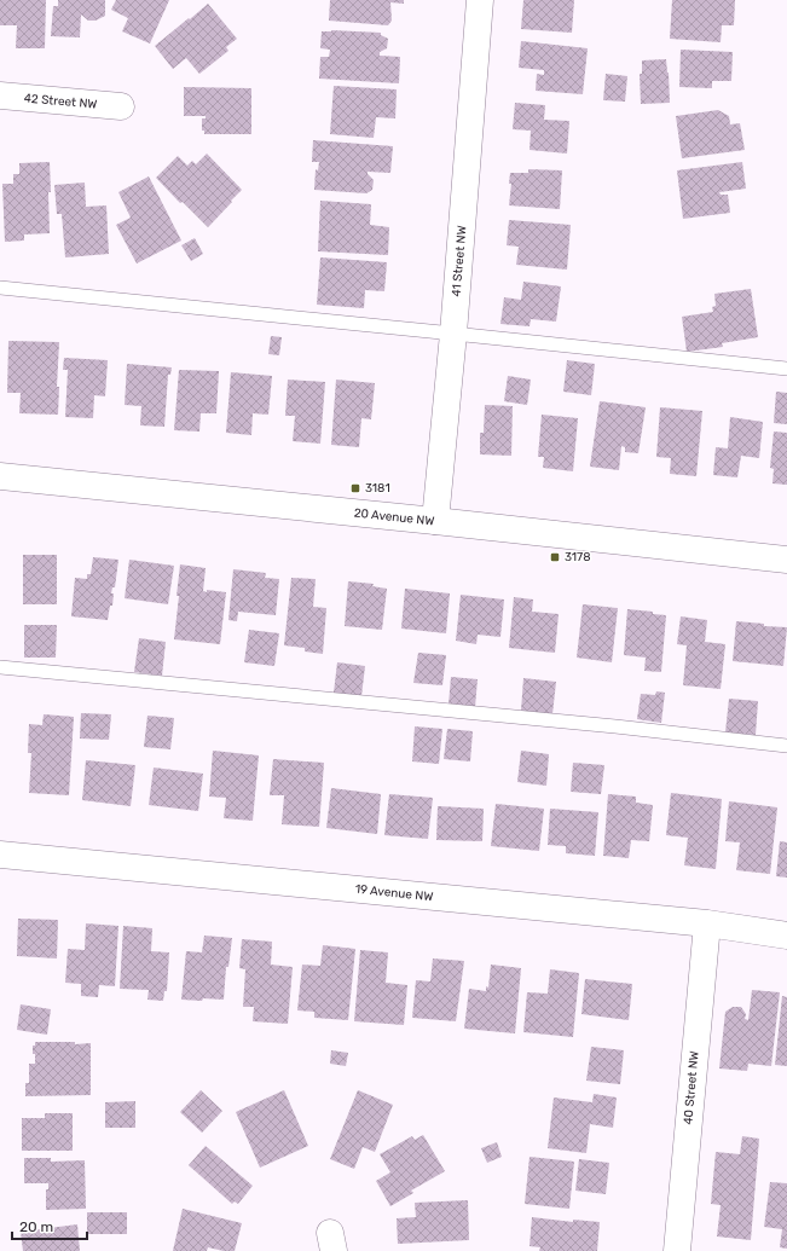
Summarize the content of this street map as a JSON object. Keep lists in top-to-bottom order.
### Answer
{
  "streets": {
    "street": [
      "42 Street NW",
      "41 Street NW",
      "20 Avenue NW",
      "19 Avenue NW",
      "40 Street NW"
    ]
  },
  "crossings": [
    ["41 Street NW", "20 Avenue NW"],
    ["19 Avenue NW", "40 Street NW"]
  ],
  "places": {
    "transit": ["3181", "3178"]
  },
  "scale_bar": "20 m"
}
